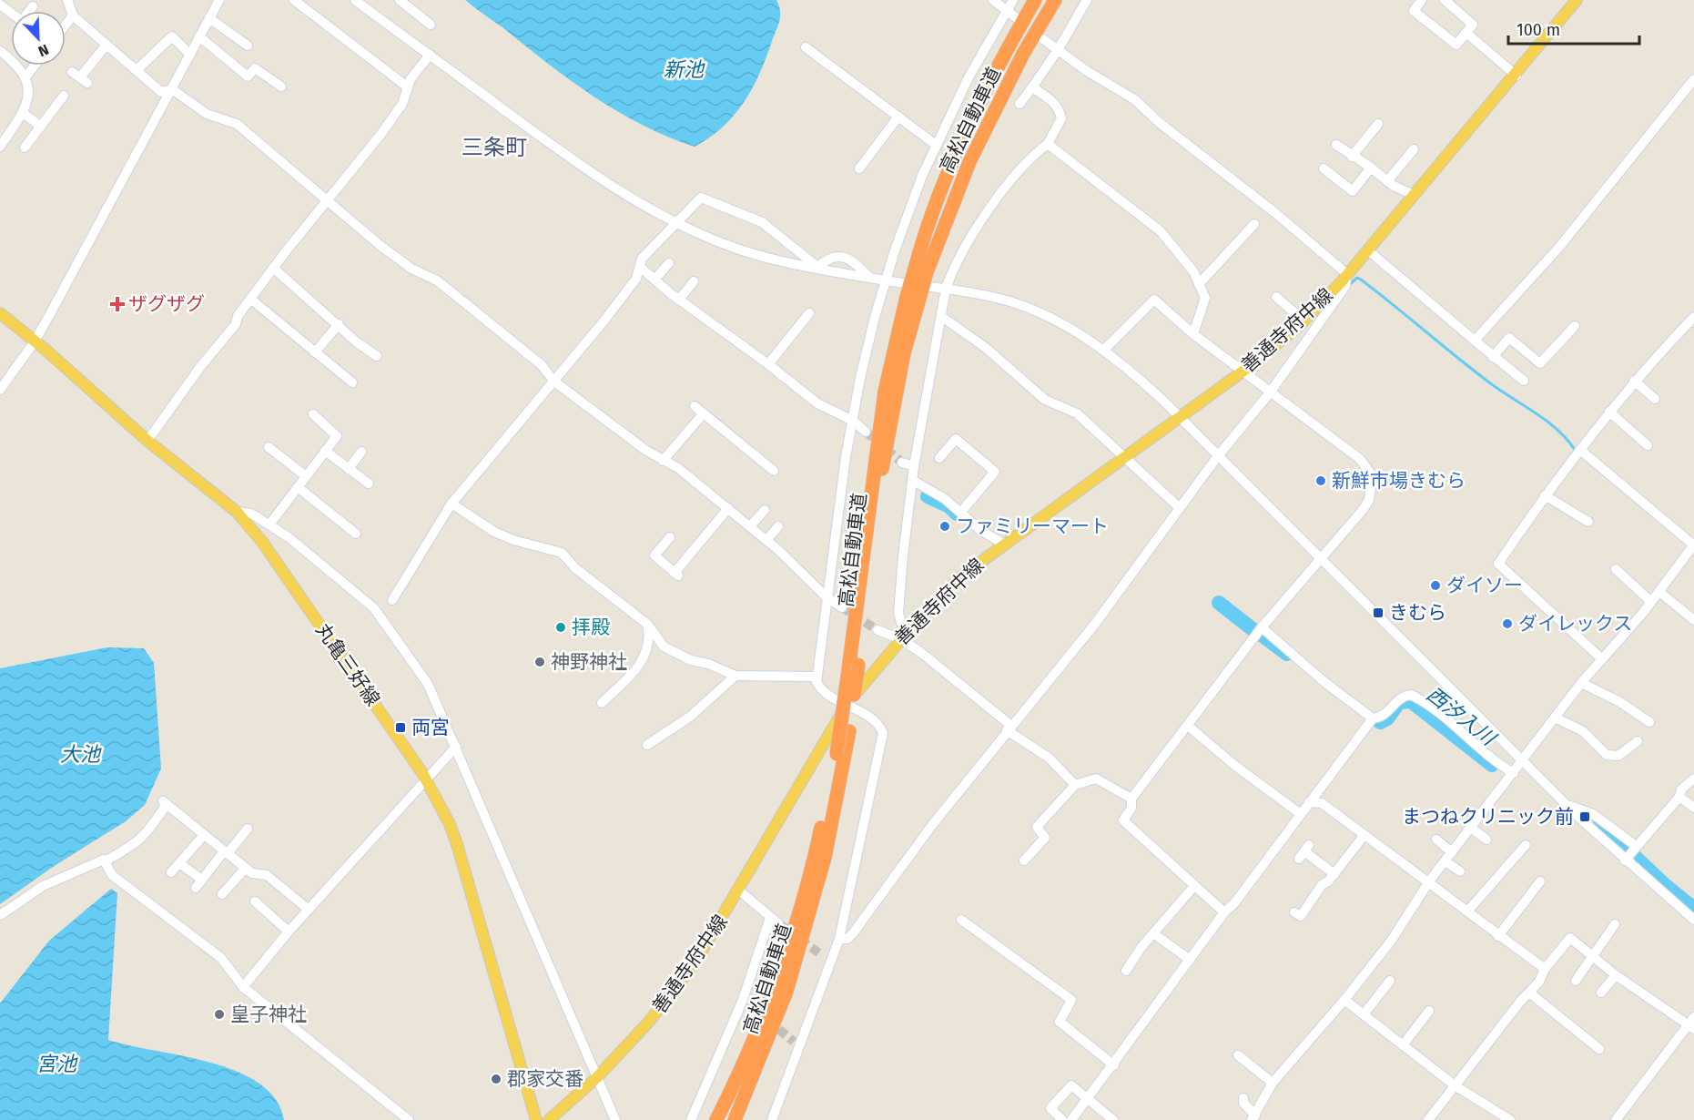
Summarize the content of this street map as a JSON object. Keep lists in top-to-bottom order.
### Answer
{
  "streets": {
    "highway": ["高松自動車道"],
    "main road": ["善通寺府中線", "丸亀三好線"]
  },
  "districts": ["三条町"],
  "water": [
    "新池",
    "西汐入川",
    "大池",
    "宮池"
  ],
  "places": {
    "health": ["ザグザグ"],
    "other": [
      "新鮮市場きむら",
      "ファミリーマート",
      "ダイソー",
      "ダイレックス",
      "拝殿",
      "神野神社",
      "皇子神社",
      "郡家交番"
    ],
    "transit": ["きむら", "両宮", "まつねクリニック前"]
  },
  "scale_bar": "100 m",
  "north": "bottom right"
}
